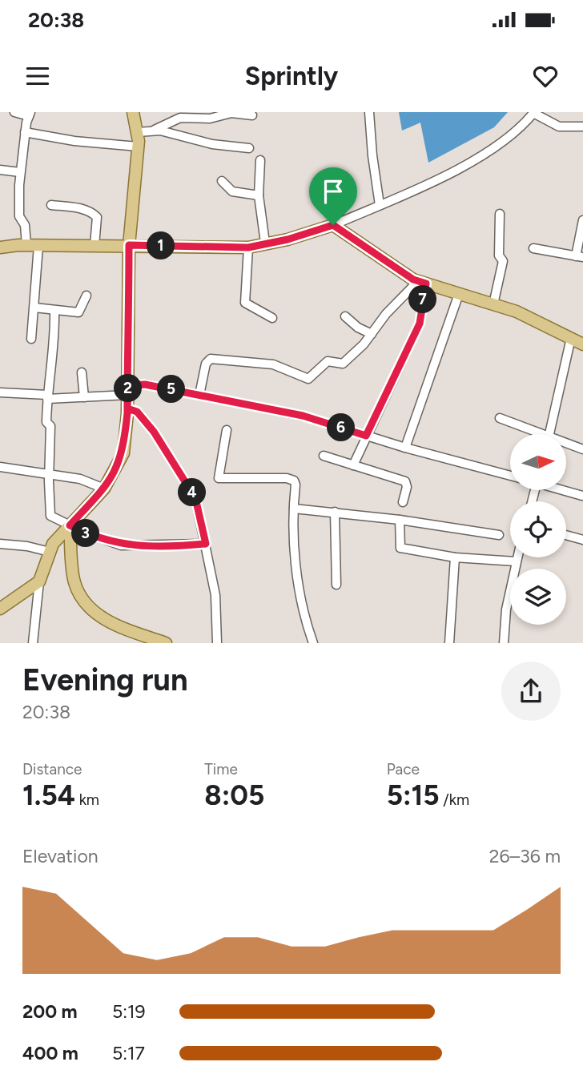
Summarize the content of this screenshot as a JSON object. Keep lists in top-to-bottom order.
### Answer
{
  "north": "right",
  "page": {
    "status": "20:38",
    "header": "Sprintly",
    "pins": [
      "1",
      "7",
      "2",
      "5",
      "6",
      "4",
      "3"
    ],
    "heading": ["Evening run", "20:38"],
    "stats": [
      ["Distance", "1.54 km"],
      ["Time", "8:05"],
      ["Pace", "5:15 /km"]
    ],
    "chart": ["Elevation", "26–36 m"],
    "list": [
      {
        "name": "200 m",
        "note": "5:19"
      },
      {
        "name": "400 m",
        "note": "5:17"
      }
    ]
  }
}
